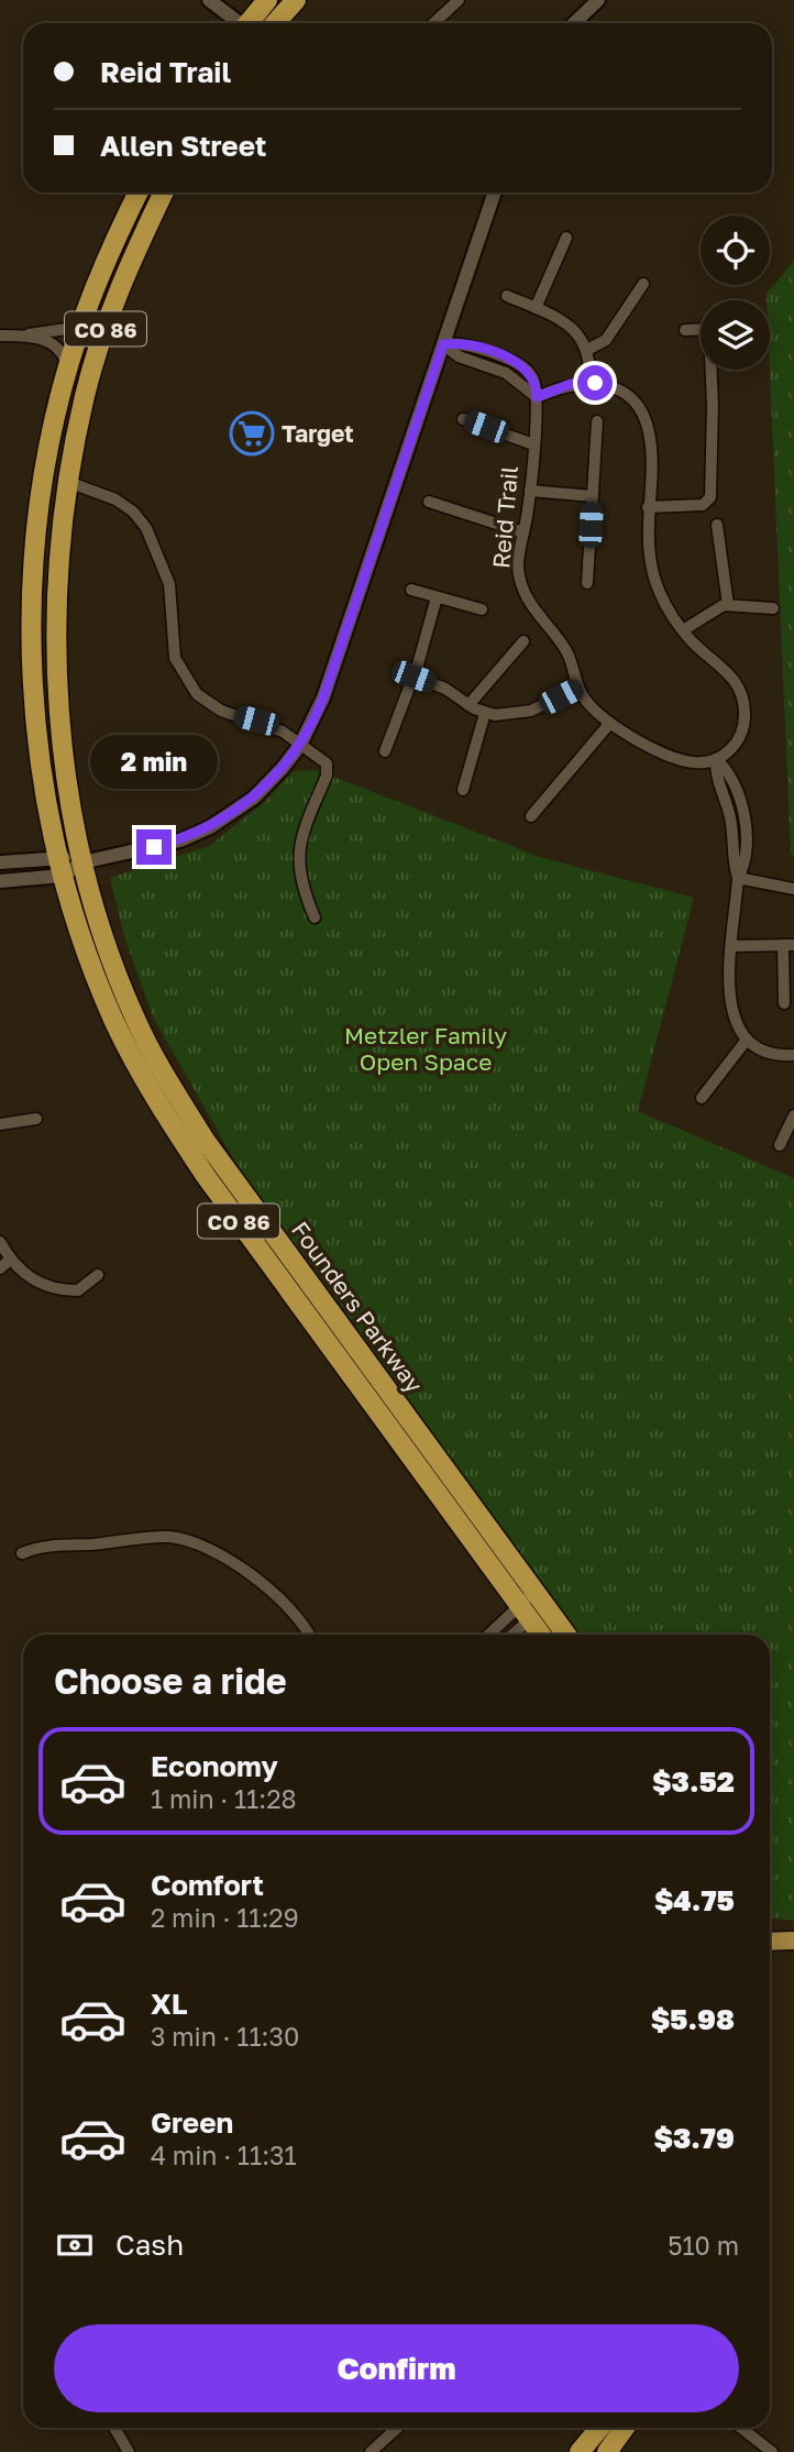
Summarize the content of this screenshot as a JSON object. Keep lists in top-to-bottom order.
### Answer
{
  "streets": {
    "highway": ["CO 86", "Founders Parkway"],
    "street": ["Reid Trail"]
  },
  "parks": ["Metzler Family Open Space"],
  "places": {
    "supermarket": ["Target"]
  },
  "page": {
    "banner": ["Reid Trail", "Allen Street"],
    "bubble": "2 min",
    "heading": "Choose a ride",
    "list": [
      {
        "name": "Economy",
        "note": "1 min · 11:28",
        "value": "$3.52"
      },
      {
        "name": "Comfort",
        "note": "2 min · 11:29",
        "value": "$4.75"
      },
      {
        "name": "XL",
        "note": "3 min · 11:30",
        "value": "$5.98"
      },
      {
        "name": "Green",
        "note": "4 min · 11:31",
        "value": "$3.79"
      }
    ],
    "pay": ["Cash", "510 m"],
    "buttons": "Confirm"
  }
}
